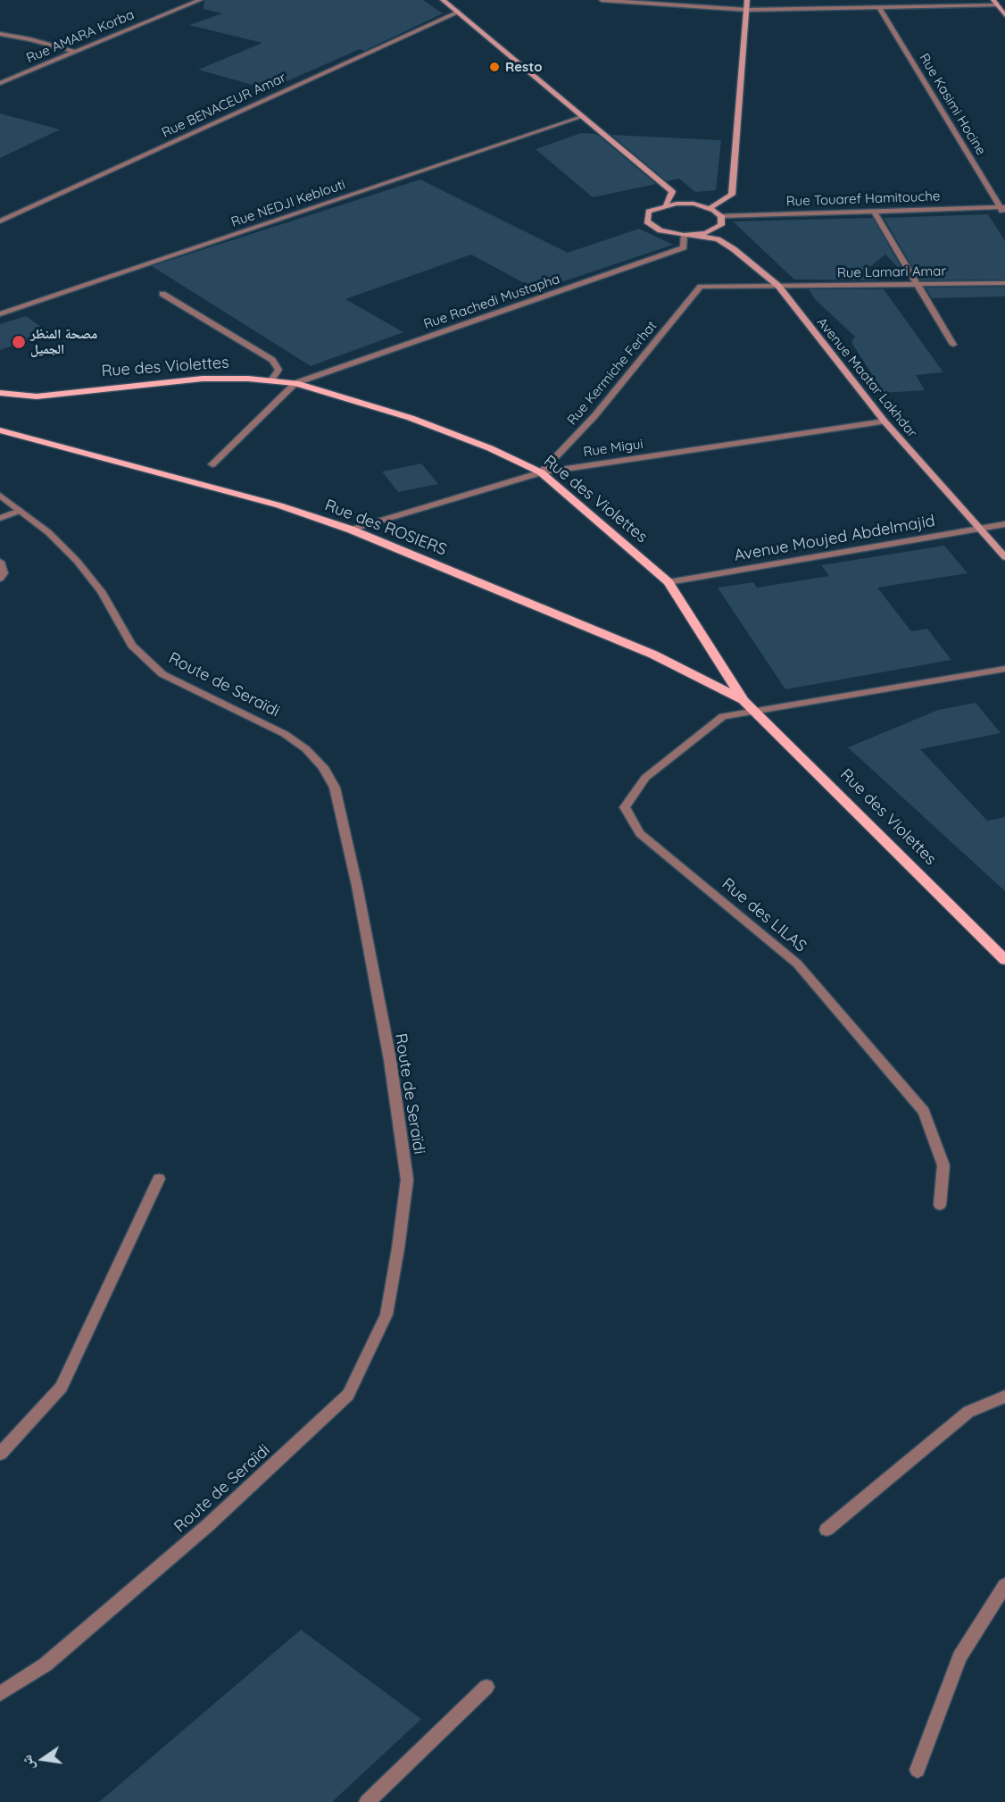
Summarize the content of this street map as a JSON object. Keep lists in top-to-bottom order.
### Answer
{
  "streets": {
    "main road": ["Rue des Violettes", "Avenue Maatar Lakhdar", "Rue des ROSIERS"],
    "street": [
      "Rue AMARA Korba",
      "Rue Kasimi Hocine",
      "Rue BENACEUR Amar",
      "Rue Touaref Hamitouche",
      "Rue NEDJI Keblouti",
      "Rue Lamari Amar",
      "Rue Rachedi Mustapha",
      "Rue Kermiche Ferhat",
      "Rue Migui",
      "Avenue Moujed Abdelmajid",
      "Route de Seraïdi",
      "Rue des LILAS"
    ]
  },
  "crossings": [
    ["Rue Kasimi Hocine", "Rue Touaref Hamitouche"],
    ["Rue Lamari Amar", "Rue Kermiche Ferhat"],
    ["Rue Lamari Amar", "Avenue Maatar Lakhdar"],
    ["Rue Rachedi Mustapha", "Rue des Violettes"],
    ["Rue des Violettes", "Rue Kermiche Ferhat"],
    ["Rue des Violettes", "Rue Migui"],
    ["Rue des Violettes", "Rue des ROSIERS"],
    ["Rue des Violettes", "Avenue Moujed Abdelmajid"],
    ["Rue des Violettes", "Rue des LILAS"],
    ["Rue Kermiche Ferhat", "Rue Migui"],
    ["Avenue Maatar Lakhdar", "Rue Migui"],
    ["Avenue Maatar Lakhdar", "Avenue Moujed Abdelmajid"],
    ["Rue Migui", "Rue des ROSIERS"]
  ],
  "places": ["Resto", "مصحة المنظر الجميل"],
  "north": "left"
}
